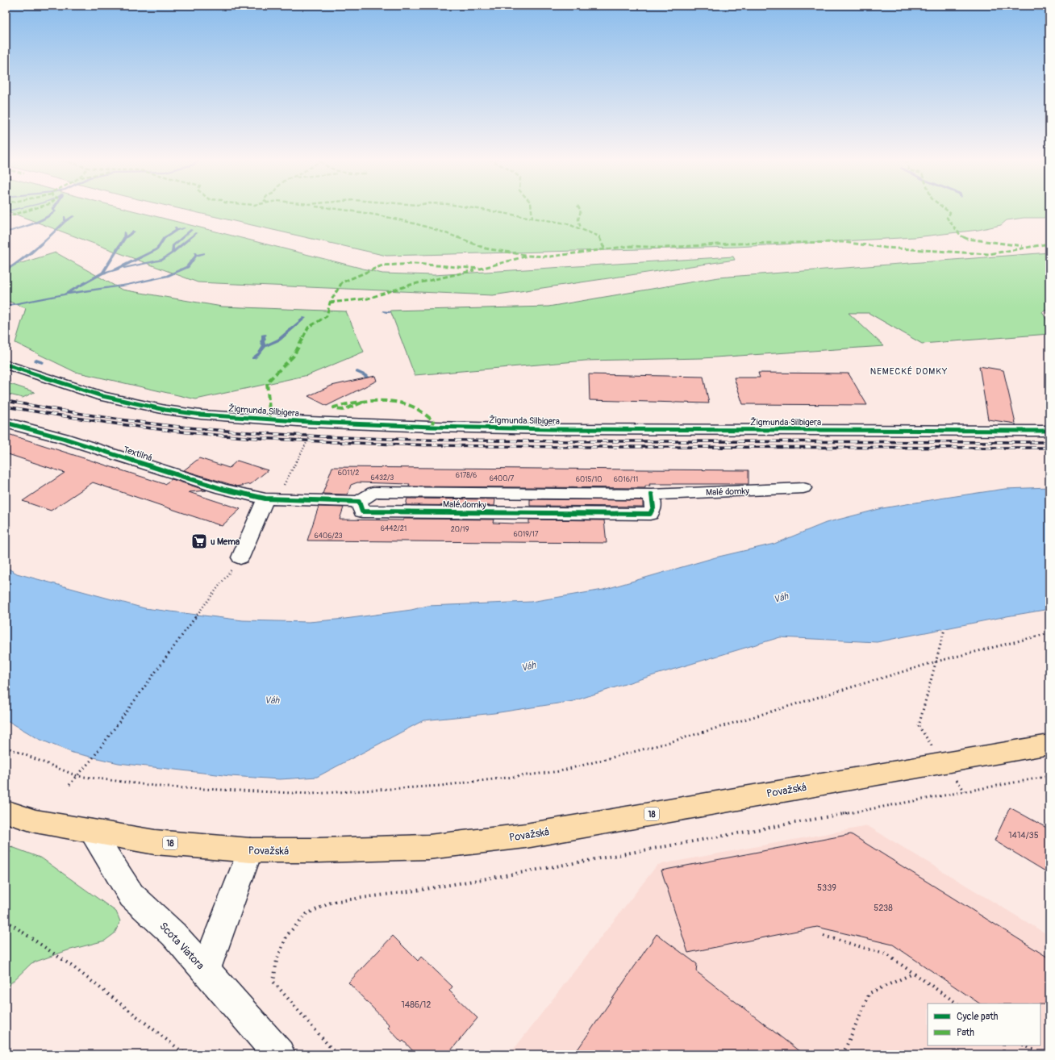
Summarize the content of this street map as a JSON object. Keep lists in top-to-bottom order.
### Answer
{
  "streets": {
    "main road": ["Považská", "18"],
    "street": [
      "Žigmunda Silbigera",
      "Textilná",
      "Malé domky",
      "Scota Viatora"
    ]
  },
  "crossings": [
    ["Textilná", "Malé domky"],
    ["Považská", "Scota Viatora"]
  ],
  "districts": ["NEMECKÉ DOMKY"],
  "water": ["Váh"],
  "places": {
    "supermarket": ["u Mema"]
  },
  "house_numbers": [
    "6011/2",
    "6178/6",
    "6432/3",
    "6400/7",
    "6015/10",
    "6016/11",
    "6442/21",
    "20/19",
    "6019/17",
    "6406/23",
    "1414/35",
    "5339",
    "5238",
    "1486/12"
  ],
  "legend": ["Cycle path", "Path"]
}
